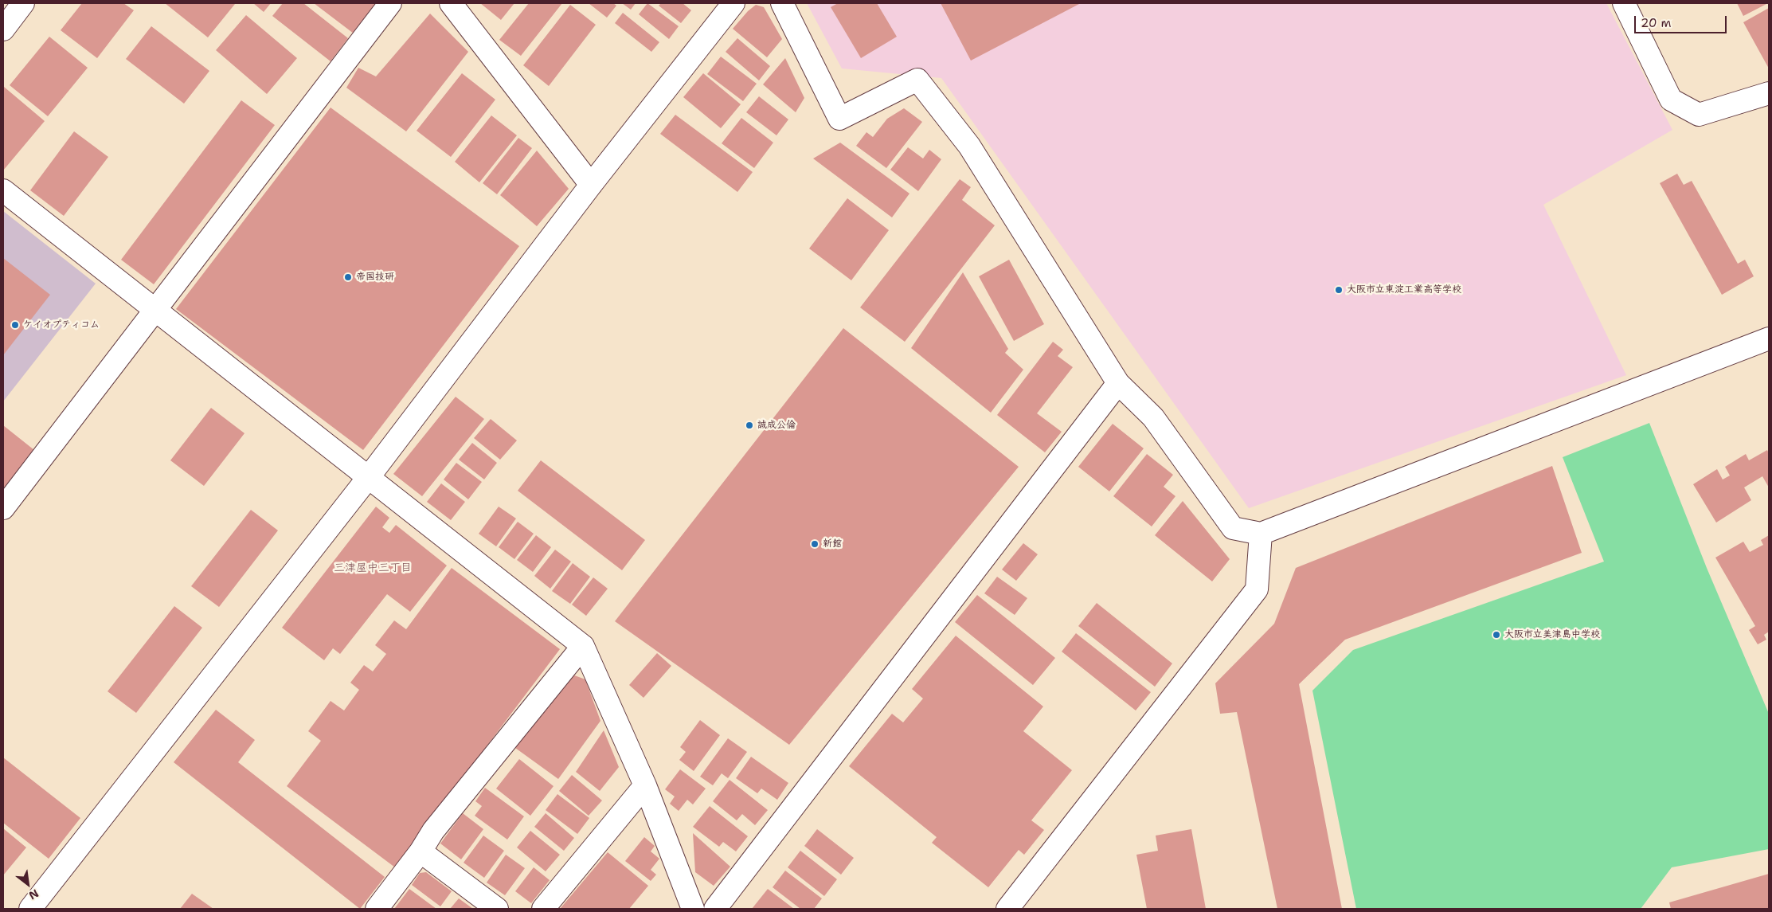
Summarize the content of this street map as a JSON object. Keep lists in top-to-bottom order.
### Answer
{
  "districts": ["三津屋中三丁目"],
  "places": [
    "帝国技研",
    "大阪市立東淀工業高等学校",
    "ケイオプティコム",
    "誠成公倫",
    "新館",
    "大阪市立美津島中学校"
  ],
  "scale_bar": "20 m",
  "north": "bottom right"
}
